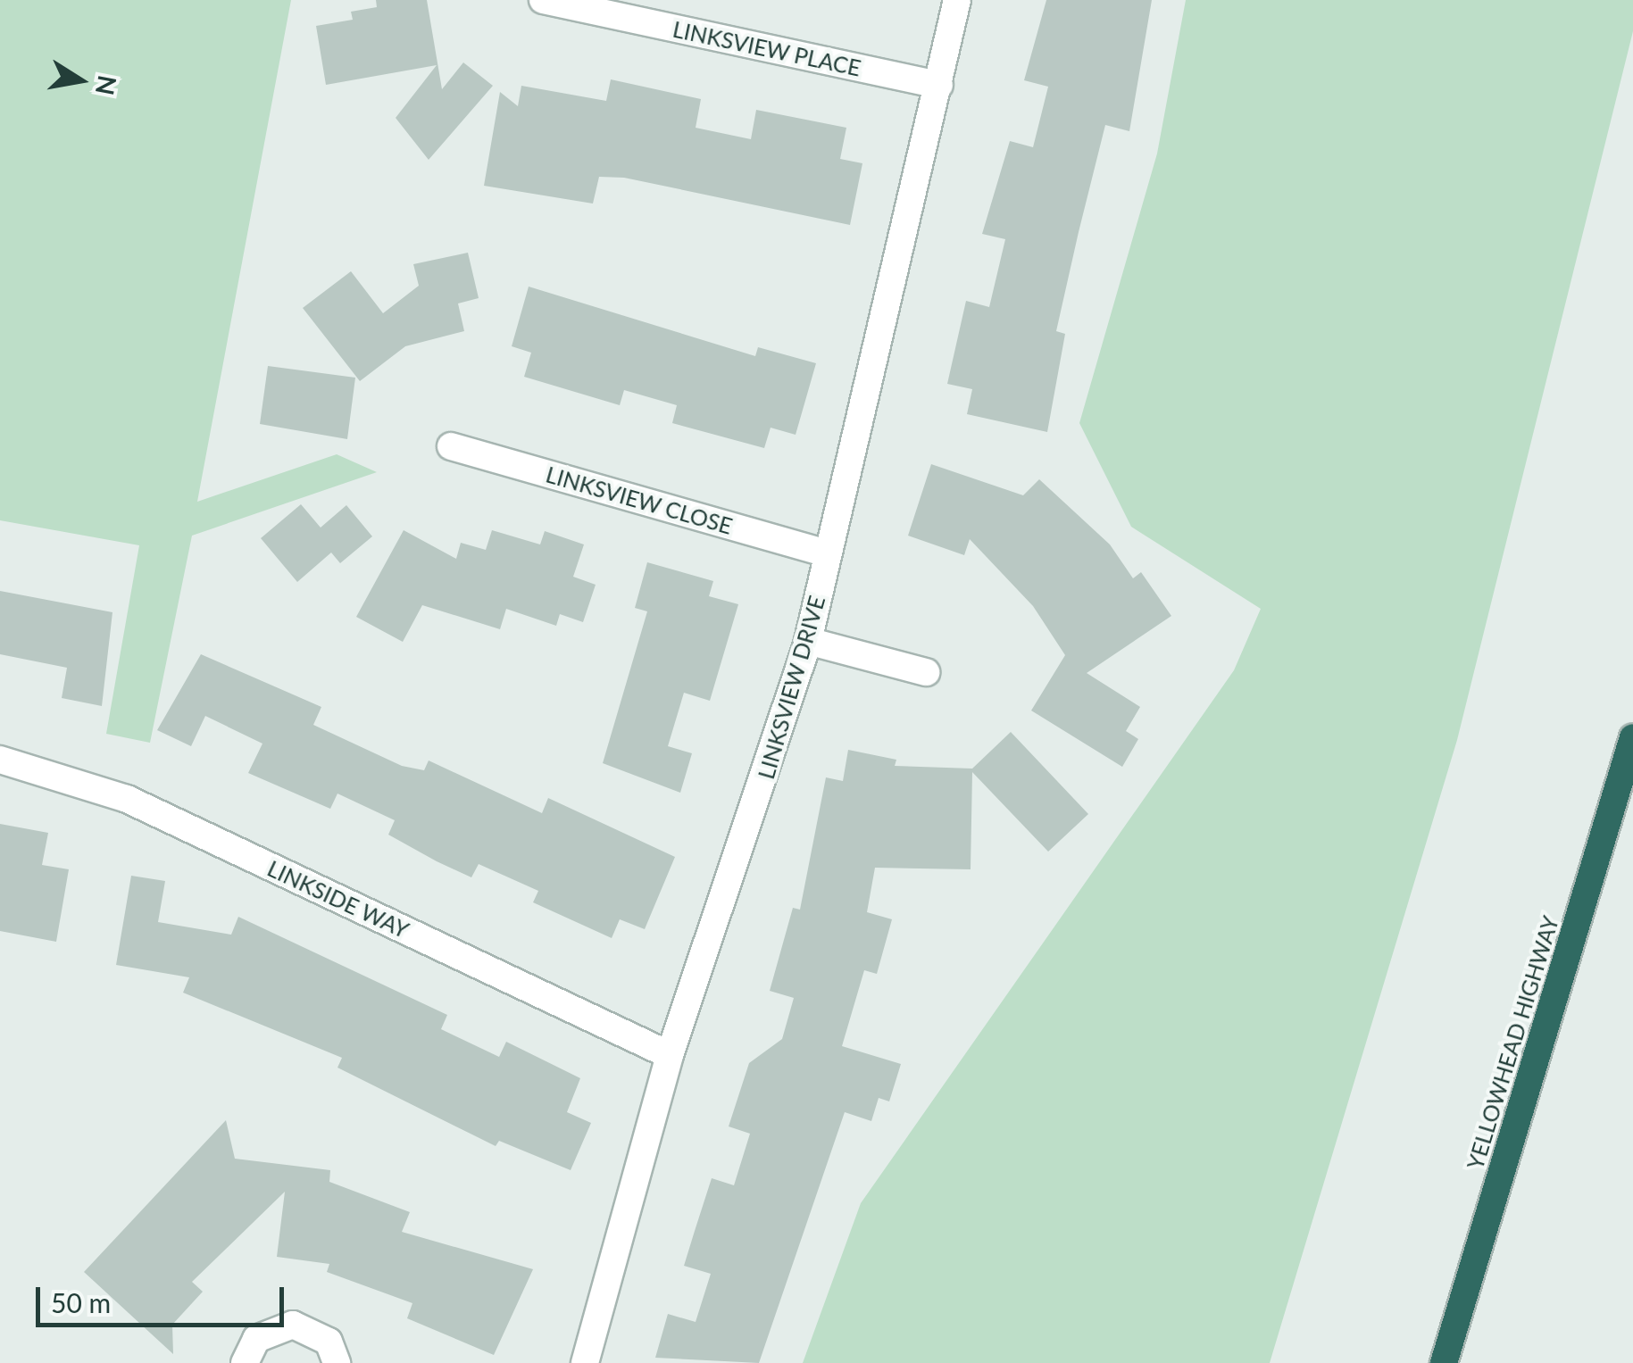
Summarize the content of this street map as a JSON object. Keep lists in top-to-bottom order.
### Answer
{
  "streets": {
    "highway": ["YELLOWHEAD HIGHWAY"],
    "street": [
      "LINKSVIEW PLACE",
      "LINKSVIEW CLOSE",
      "LINKSVIEW DRIVE",
      "LINKSIDE WAY"
    ]
  },
  "crossings": [
    ["LINKSVIEW PLACE", "LINKSVIEW DRIVE"],
    ["LINKSVIEW CLOSE", "LINKSVIEW DRIVE"],
    ["LINKSVIEW DRIVE", "LINKSIDE WAY"]
  ],
  "scale_bar": "50 m",
  "north": "right"
}
